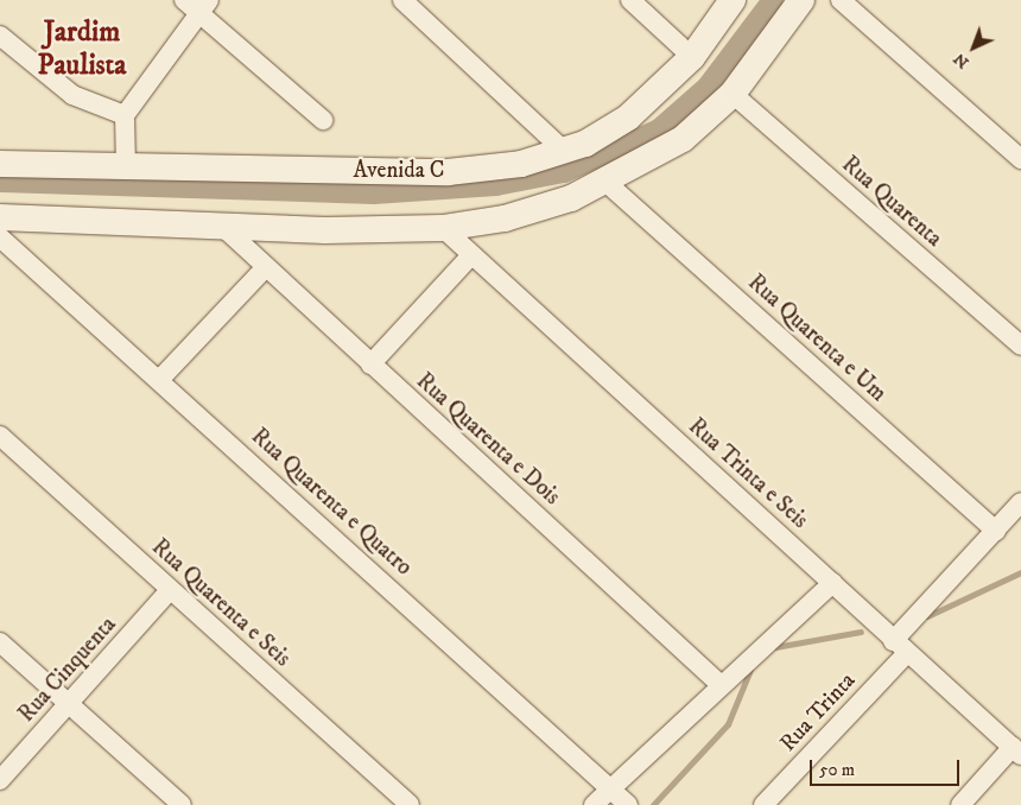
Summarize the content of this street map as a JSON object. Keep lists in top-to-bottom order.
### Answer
{
  "streets": {
    "main road": ["Avenida C"],
    "street": [
      "Rua Quarenta",
      "Rua Quarenta e Um",
      "Rua Quarenta e Dois",
      "Rua Trinta e Seis",
      "Rua Quarenta e Quatro",
      "Rua Quarenta e Seis",
      "Rua Cinquenta",
      "Rua Trinta"
    ]
  },
  "crossings": [
    ["Rua Quarenta e Um", "Rua Trinta"],
    ["Rua Trinta e Seis", "Rua Trinta"],
    ["Rua Quarenta e Seis", "Rua Cinquenta"]
  ],
  "districts": ["Jardim Paulista"],
  "scale_bar": "50 m",
  "north": "bottom left"
}
